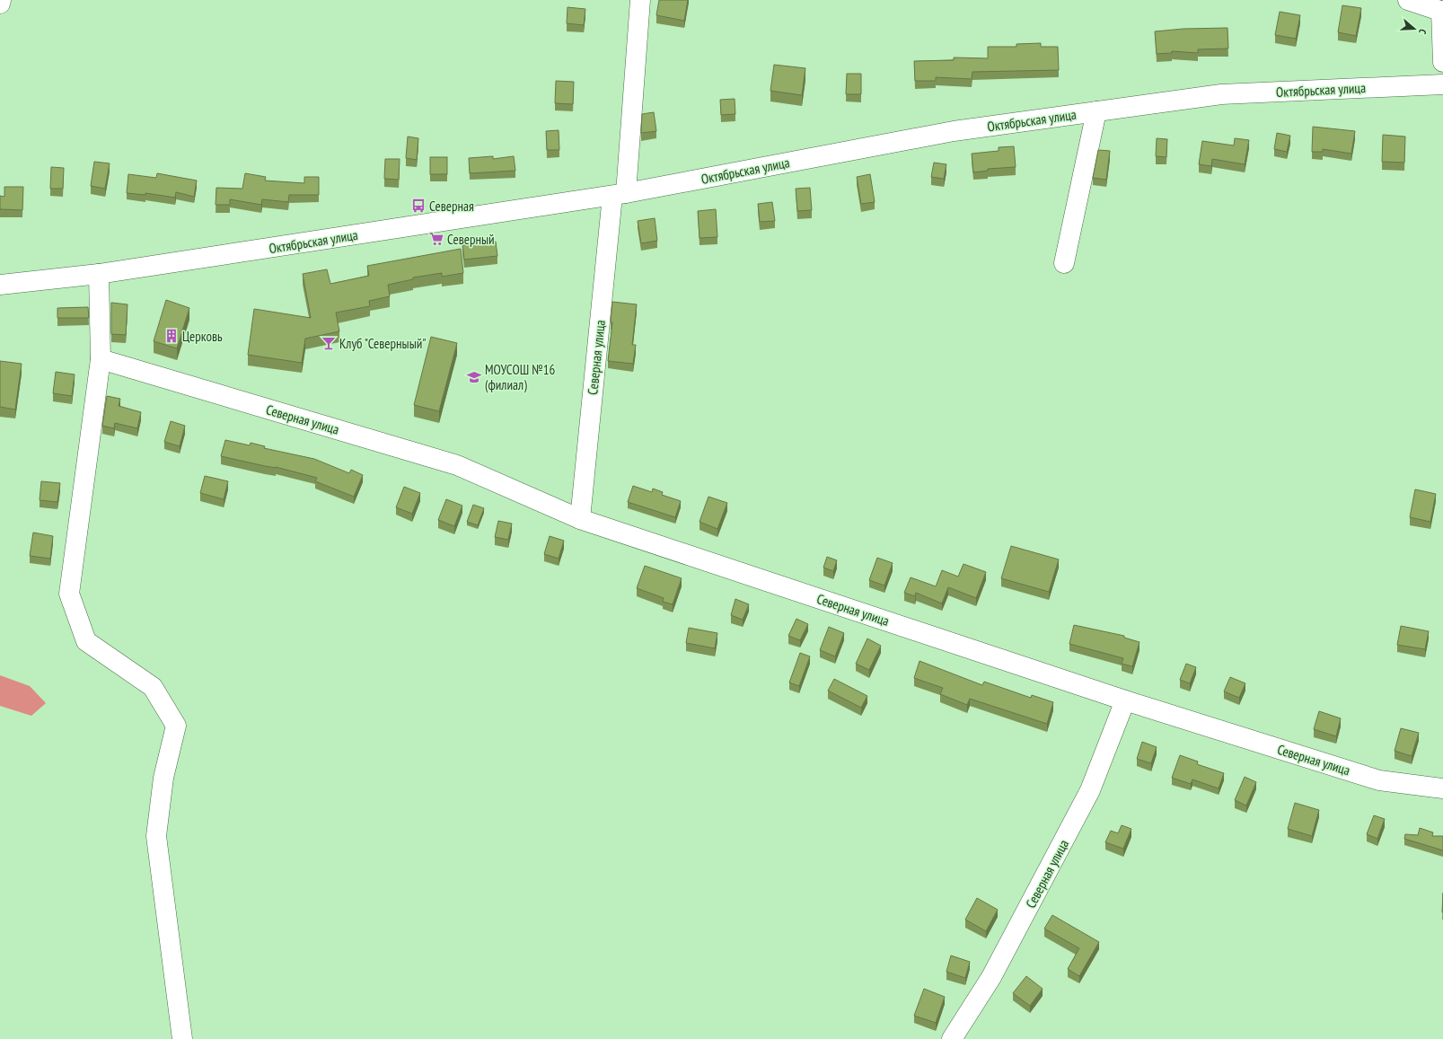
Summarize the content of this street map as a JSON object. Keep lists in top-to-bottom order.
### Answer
{
  "streets": {
    "street": ["Октябрьская улица", "Северная улица"]
  },
  "crossings": [
    ["Октябрьская улица", "Северная улица"]
  ],
  "places": {
    "bus stop": ["Северная"],
    "supermarket": ["Северный"],
    "building": ["Церковь"],
    "bar": ["Клуб \"Северныый\""],
    "school or university": ["МОУСОШ №16 (филиал)"]
  },
  "north": "right"
}
